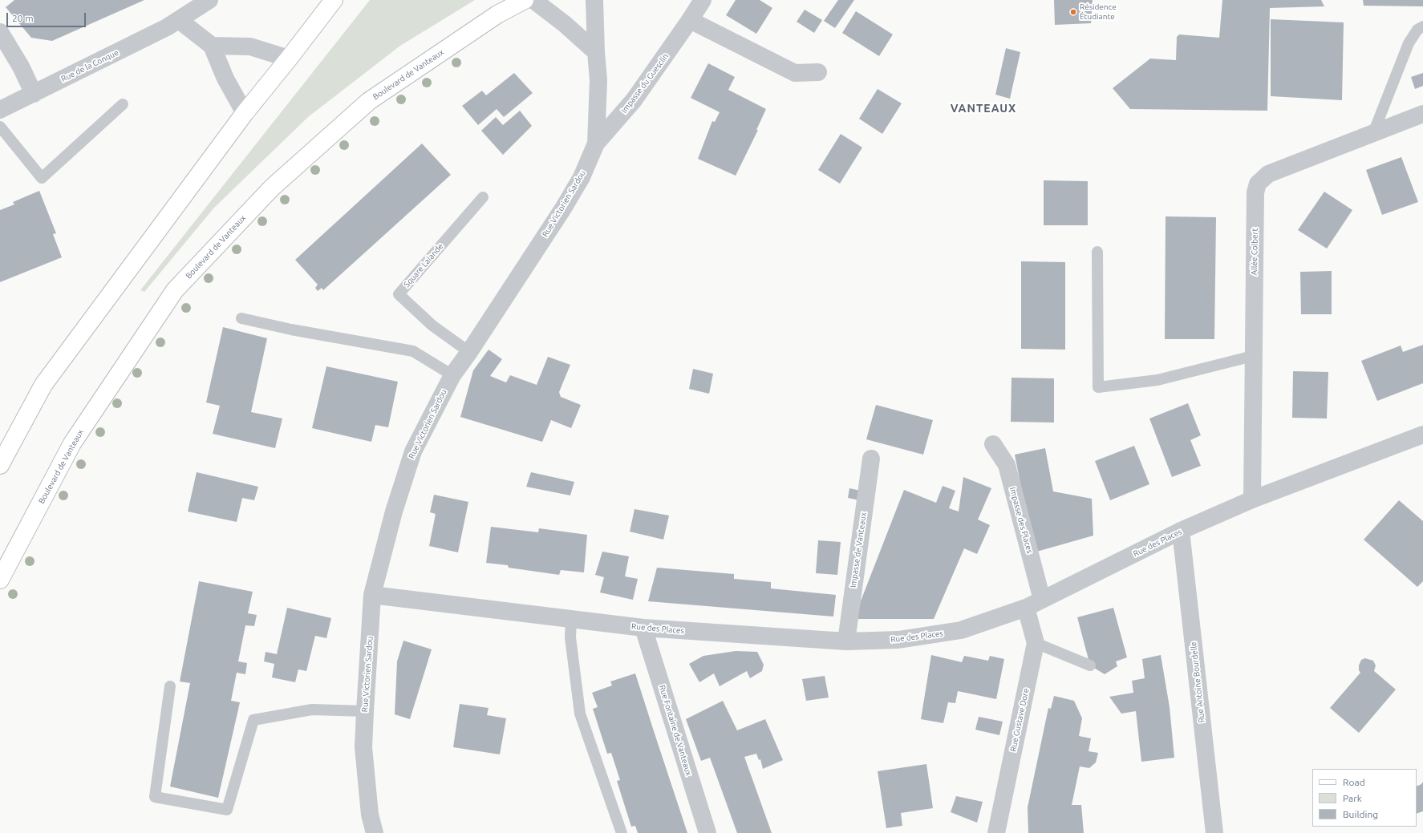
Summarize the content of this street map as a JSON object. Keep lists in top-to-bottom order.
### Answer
{
  "streets": {
    "main road": ["Boulevard de Vanteaux"],
    "street": [
      "Rue de la Conque",
      "Impasse du Guesclin",
      "Rue Victorien Sardou",
      "Allée Colbert",
      "Impasse des Places",
      "Rue des Places",
      "Impasse de Vanteaux",
      "Rue Antoine Bourdelle",
      "Rue Gustave Dore",
      "Rue Fontaine de Vanteaux"
    ],
    "lane": ["Square Lalande"]
  },
  "crossings": [
    ["Impasse du Guesclin", "Rue Victorien Sardou"],
    ["Rue Victorien Sardou", "Square Lalande"],
    ["Rue Victorien Sardou", "Rue des Places"],
    ["Allée Colbert", "Rue des Places"],
    ["Impasse des Places", "Rue des Places"],
    ["Rue des Places", "Impasse de Vanteaux"],
    ["Rue des Places", "Rue Antoine Bourdelle"],
    ["Rue des Places", "Rue Gustave Dore"],
    ["Rue des Places", "Rue Fontaine de Vanteaux"]
  ],
  "districts": ["VANTEAUX"],
  "places": ["Résidence Étudiante"],
  "legend": ["Road", "Park", "Building"],
  "scale_bar": "20 m"
}
